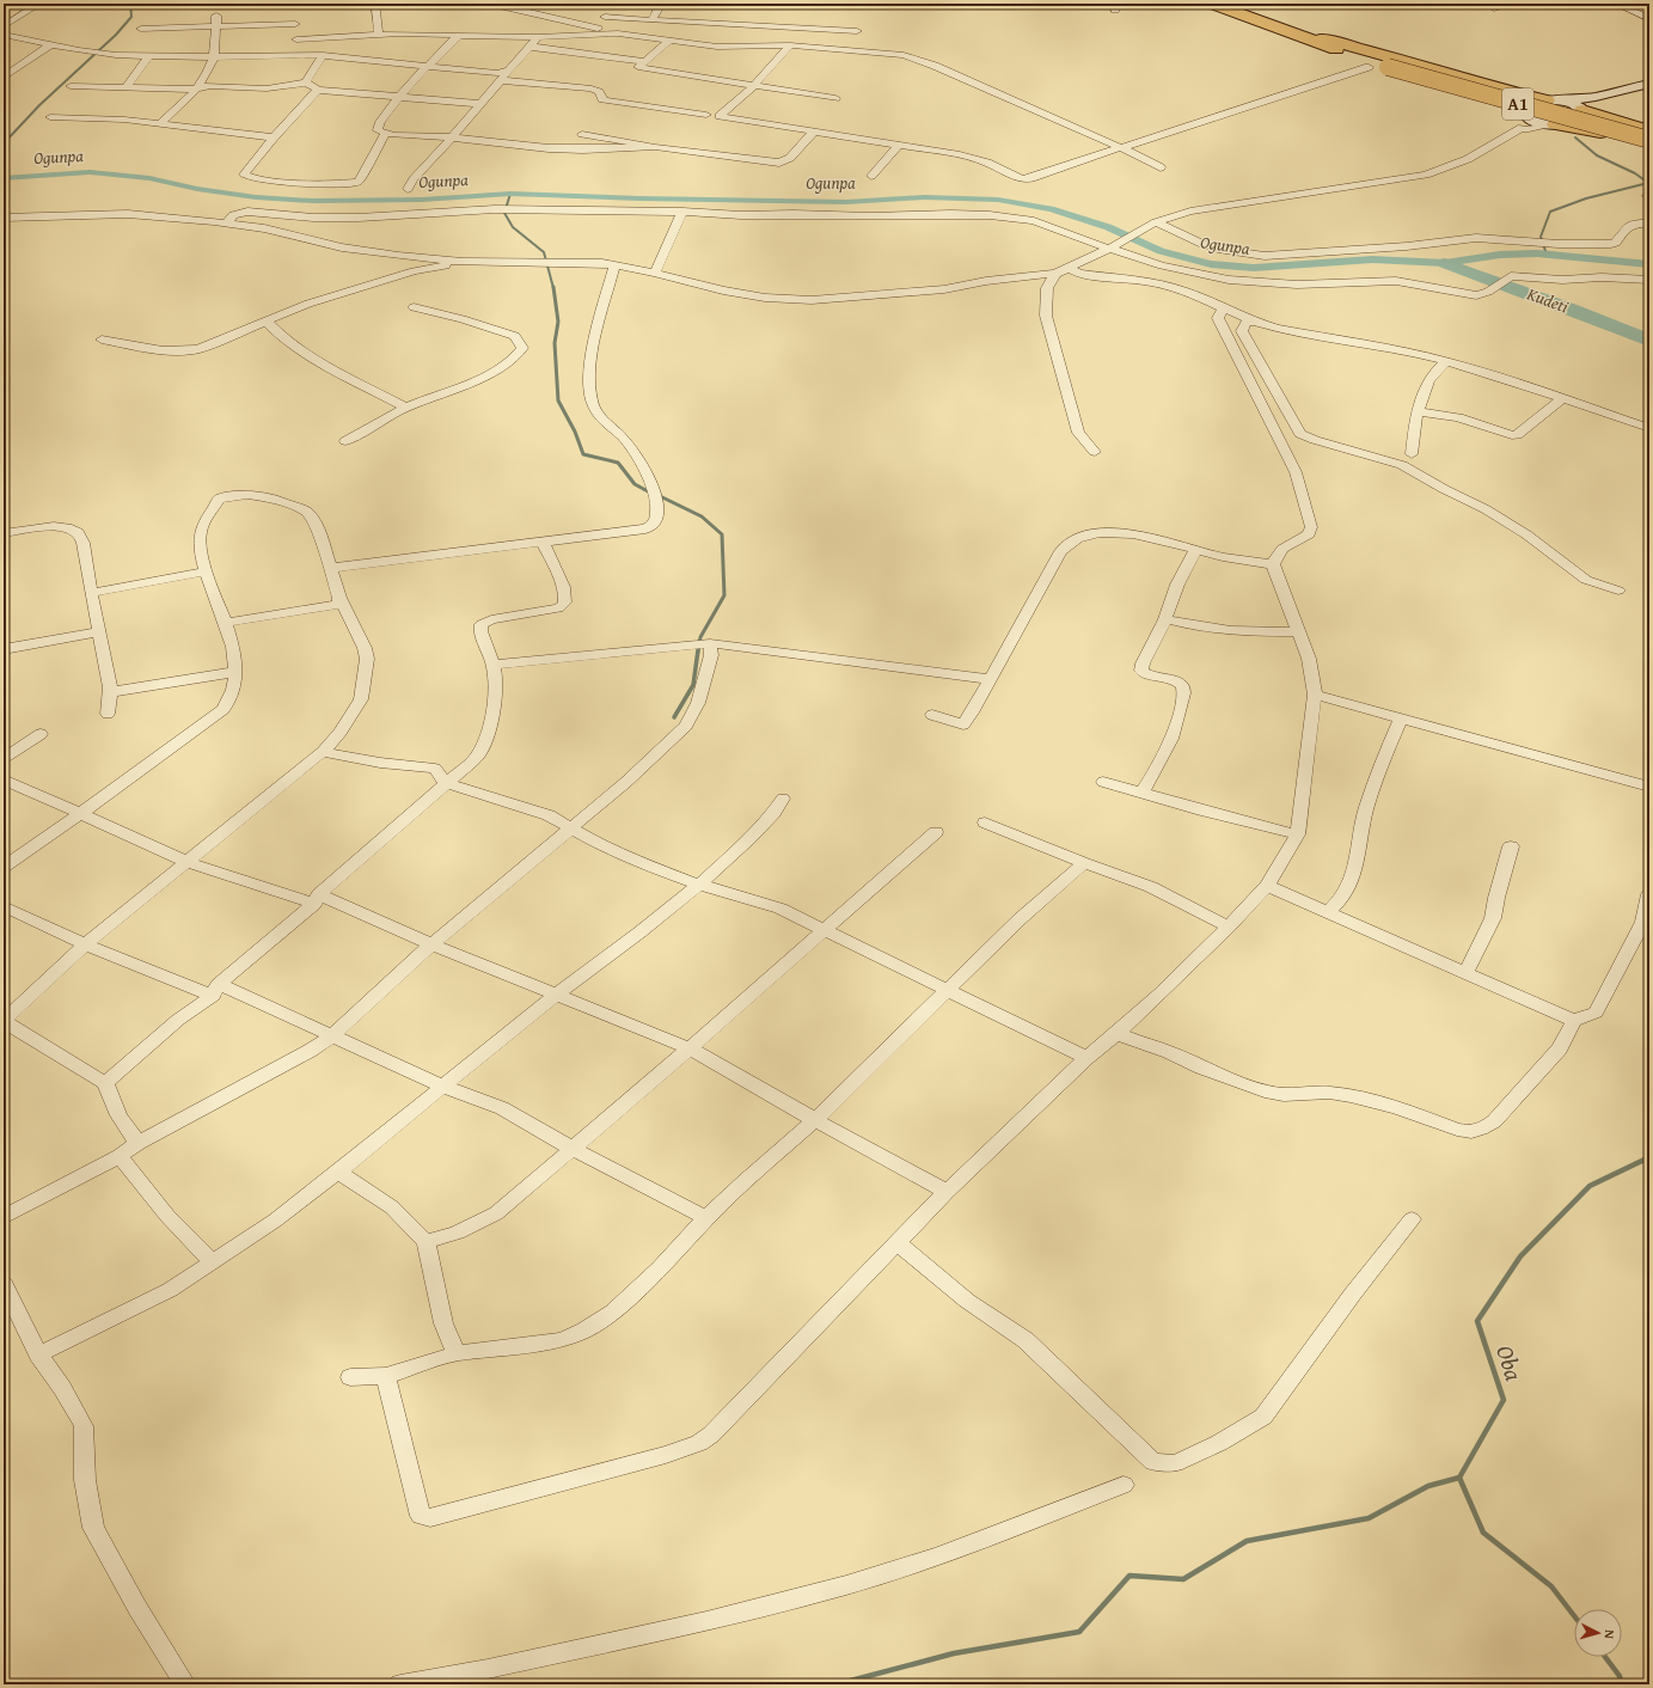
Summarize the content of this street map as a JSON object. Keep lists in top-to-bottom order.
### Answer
{
  "streets": {
    "highway": ["A1"]
  },
  "water": ["Ogunpa", "Kudeti", "Oba"],
  "north": "right"
}
